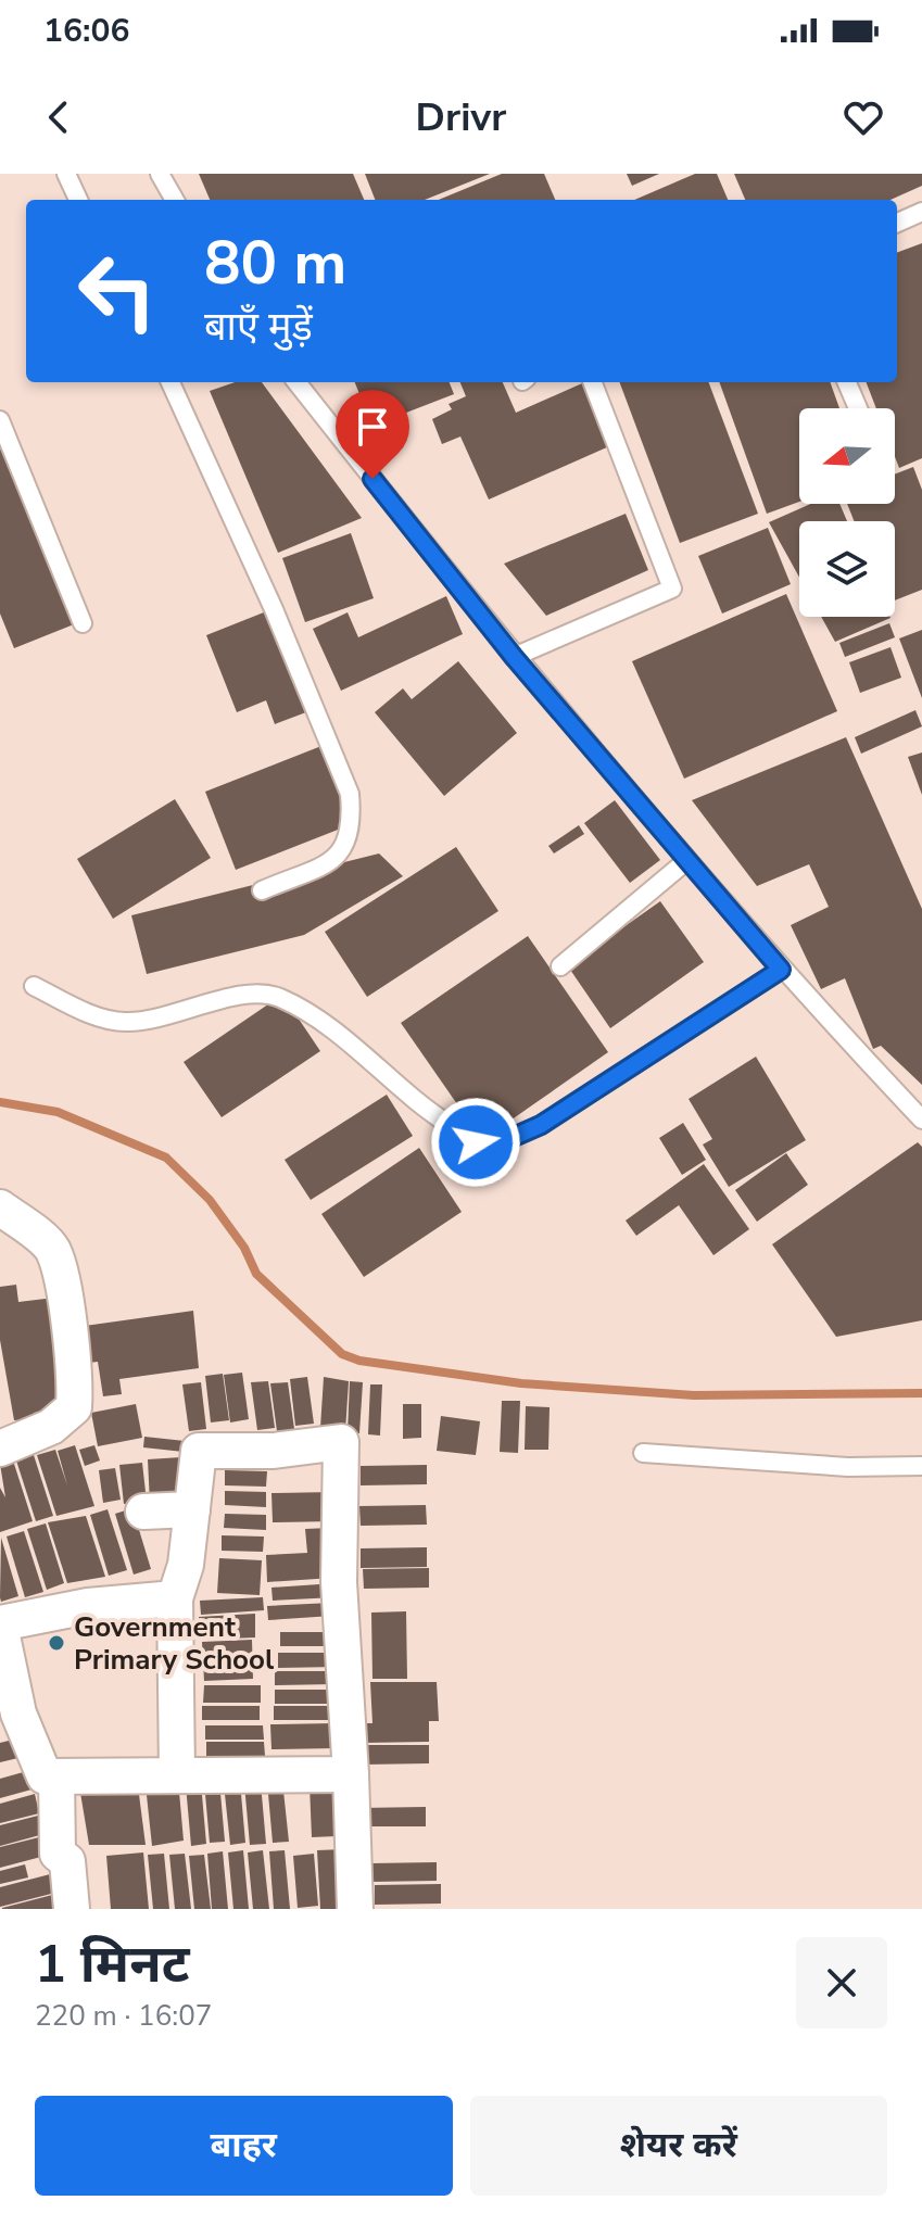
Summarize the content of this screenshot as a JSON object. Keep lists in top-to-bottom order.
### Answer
{
  "places": ["Government Primary School"],
  "north": "left",
  "page": {
    "status": "16:06",
    "header": "Drivr",
    "turn": ["80 m", "बाएँ मुड़ें"],
    "heading": ["1 मिनट", "220 m · 16:07"],
    "buttons": ["बाहर", "शेयर करें"]
  }
}
